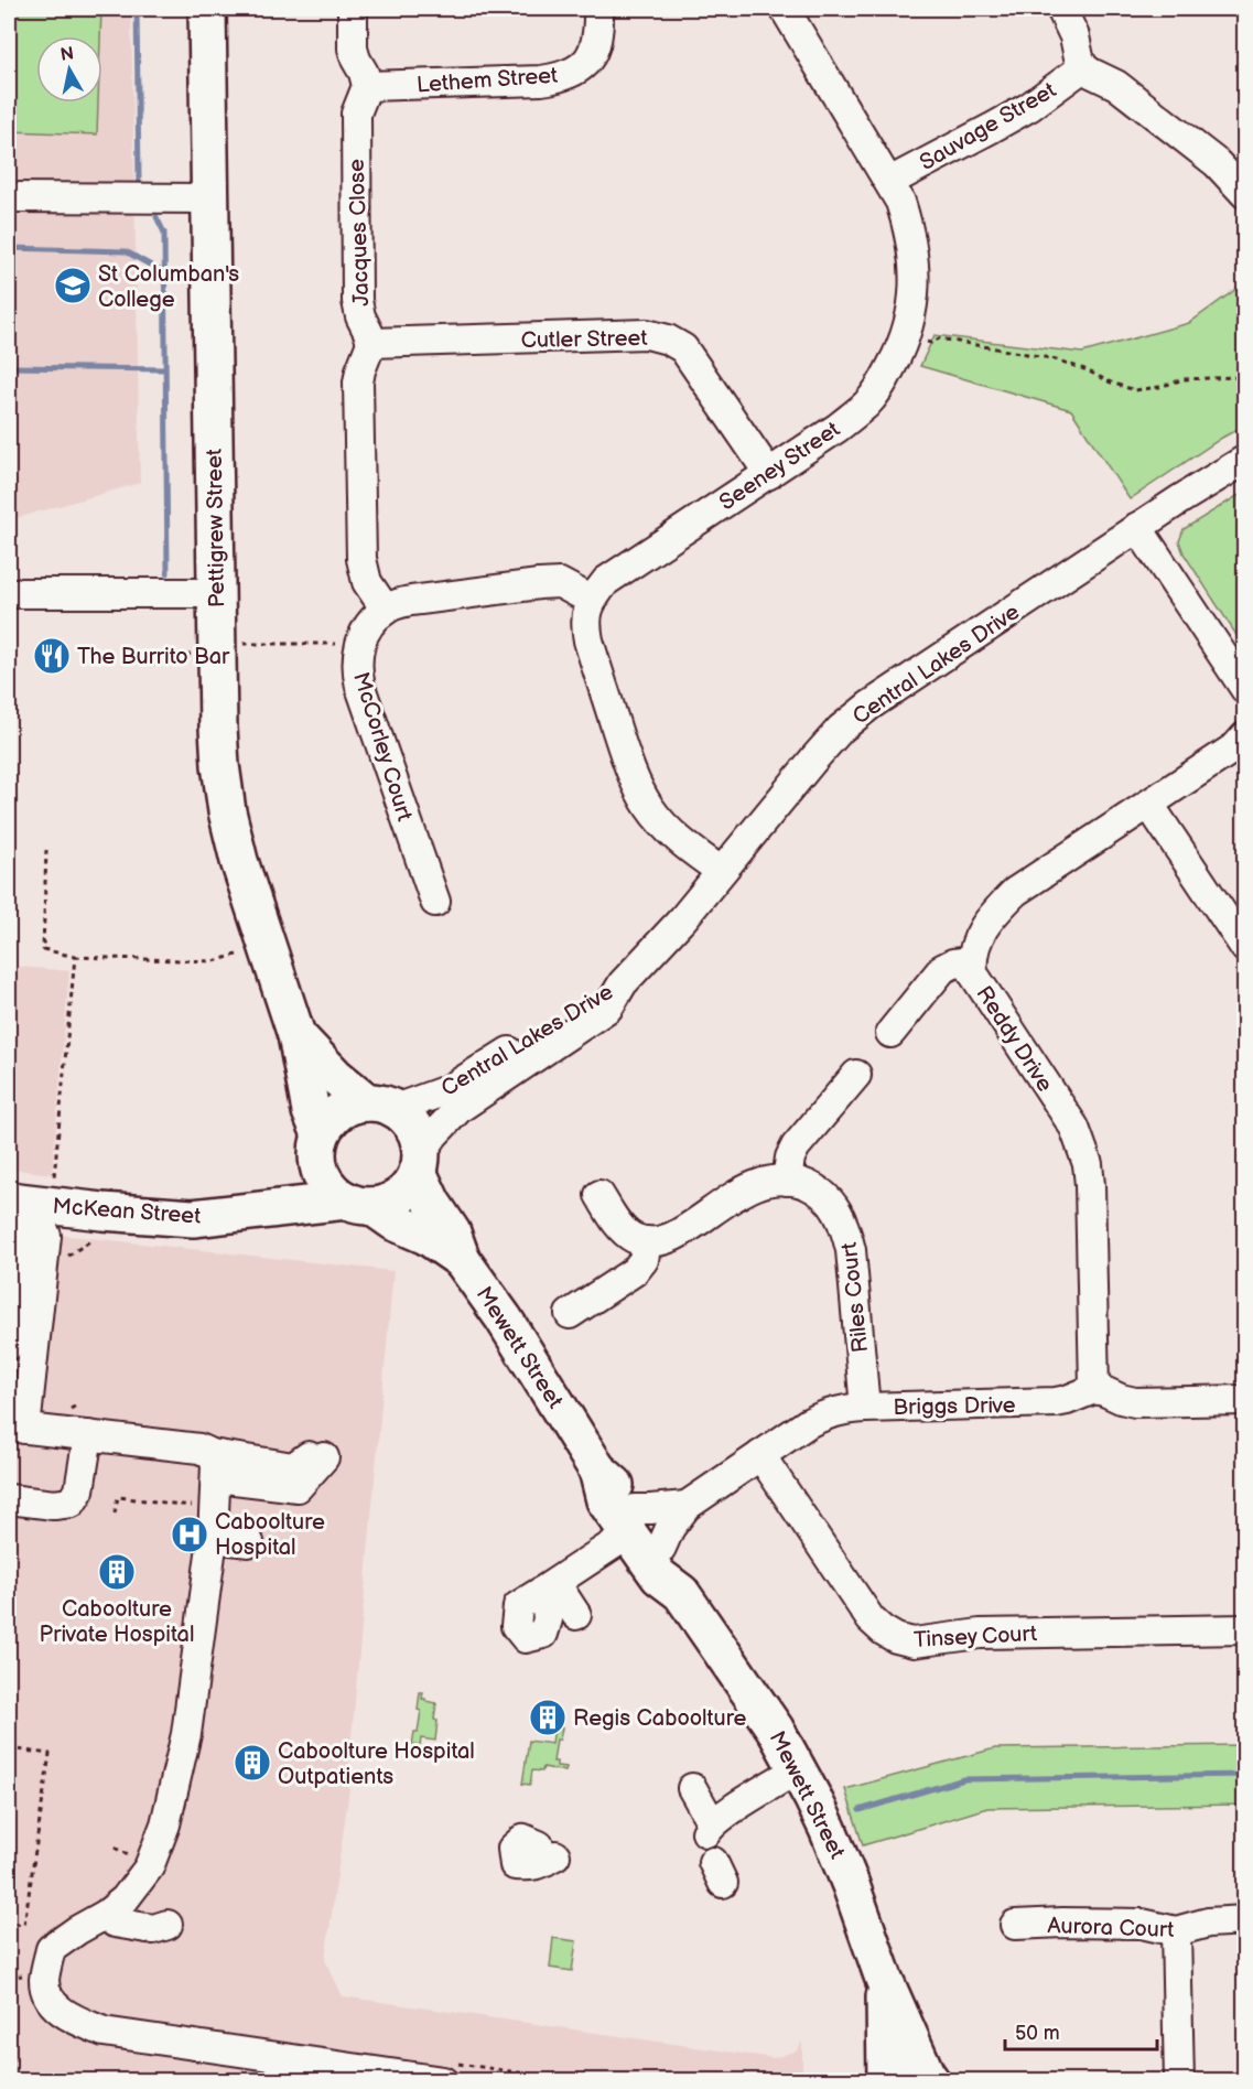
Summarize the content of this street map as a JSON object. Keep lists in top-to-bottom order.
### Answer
{
  "streets": {
    "main road": ["Pettigrew Street", "McKean Street", "Mewett Street"],
    "street": [
      "Lethem Street",
      "Sauvage Street",
      "Jacques Close",
      "Cutler Street",
      "Seeney Street",
      "Central Lakes Drive",
      "McCorley Court",
      "Reddy Drive",
      "Riles Court",
      "Briggs Drive",
      "Tinsey Court",
      "Aurora Court"
    ]
  },
  "crossings": [
    ["Lethem Street", "Jacques Close"],
    ["Sauvage Street", "Seeney Street"],
    ["Jacques Close", "Cutler Street"],
    ["Cutler Street", "Seeney Street"],
    ["Pettigrew Street", "Central Lakes Drive"],
    ["Pettigrew Street", "McKean Street"],
    ["Pettigrew Street", "Mewett Street"],
    ["Central Lakes Drive", "McKean Street"],
    ["Central Lakes Drive", "Mewett Street"],
    ["Reddy Drive", "Briggs Drive"],
    ["McKean Street", "Mewett Street"],
    ["Riles Court", "Briggs Drive"],
    ["Mewett Street", "Briggs Drive"],
    ["Briggs Drive", "Tinsey Court"]
  ],
  "places": {
    "school or university": ["St Columban's College"],
    "restaurant": ["The Burrito Bar"],
    "hospital": ["Caboolture Hospital"],
    "building": ["Caboolture Private Hospital", "Regis Caboolture", "Caboolture Hospital Outpatients"]
  },
  "scale_bar": "50 m",
  "north": "top"
}
